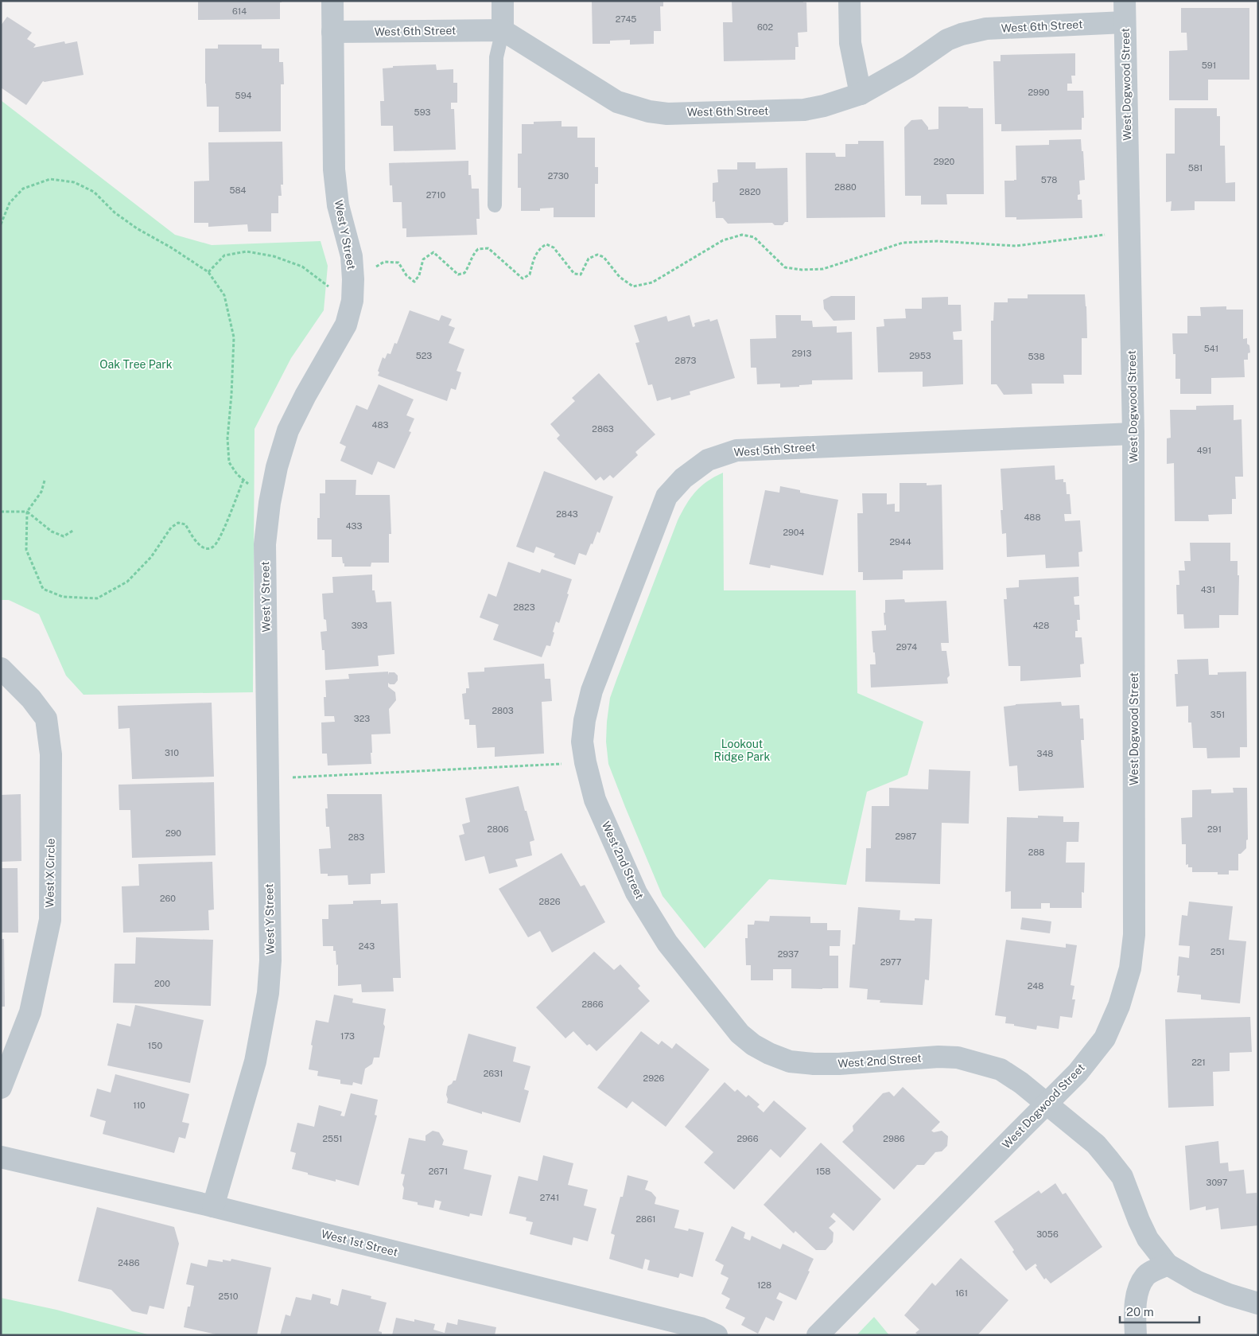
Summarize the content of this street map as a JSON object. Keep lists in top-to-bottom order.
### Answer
{
  "streets": {
    "street": [
      "West 6th Street",
      "West Dogwood Street",
      "West Y Street",
      "West 5th Street",
      "West 2nd Street",
      "West X Circle",
      "West 1st Street"
    ]
  },
  "crossings": [
    ["West 6th Street", "West Dogwood Street"],
    ["West 6th Street", "West Y Street"],
    ["West Dogwood Street", "West 5th Street"],
    ["West Dogwood Street", "West 2nd Street"],
    ["West Y Street", "West 1st Street"],
    ["West 5th Street", "West 2nd Street"]
  ],
  "parks": ["Oak Tree Park", "Lookout Ridge Park"],
  "house_numbers": [
    "614",
    "2745",
    "602",
    "591",
    "2990",
    "594",
    "593",
    "2920",
    "581",
    "2730",
    "578",
    "2880",
    "584",
    "2820",
    "2710",
    "541",
    "2913",
    "523",
    "2953",
    "538",
    "2873",
    "483",
    "2863",
    "491",
    "2843",
    "488",
    "433",
    "2904",
    "2944",
    "431",
    "2823",
    "393",
    "428",
    "2974",
    "2803",
    "351",
    "323",
    "310",
    "348",
    "2806",
    "291",
    "290",
    "2987",
    "283",
    "288",
    "260",
    "2826",
    "243",
    "251",
    "2937",
    "2977",
    "200",
    "248",
    "2866",
    "173",
    "150",
    "221",
    "2631",
    "2926",
    "110",
    "2551",
    "2966",
    "2986",
    "2671",
    "158",
    "3097",
    "2741",
    "2861",
    "3056",
    "2486",
    "128",
    "161",
    "2510"
  ],
  "scale_bar": "20 m"
}
